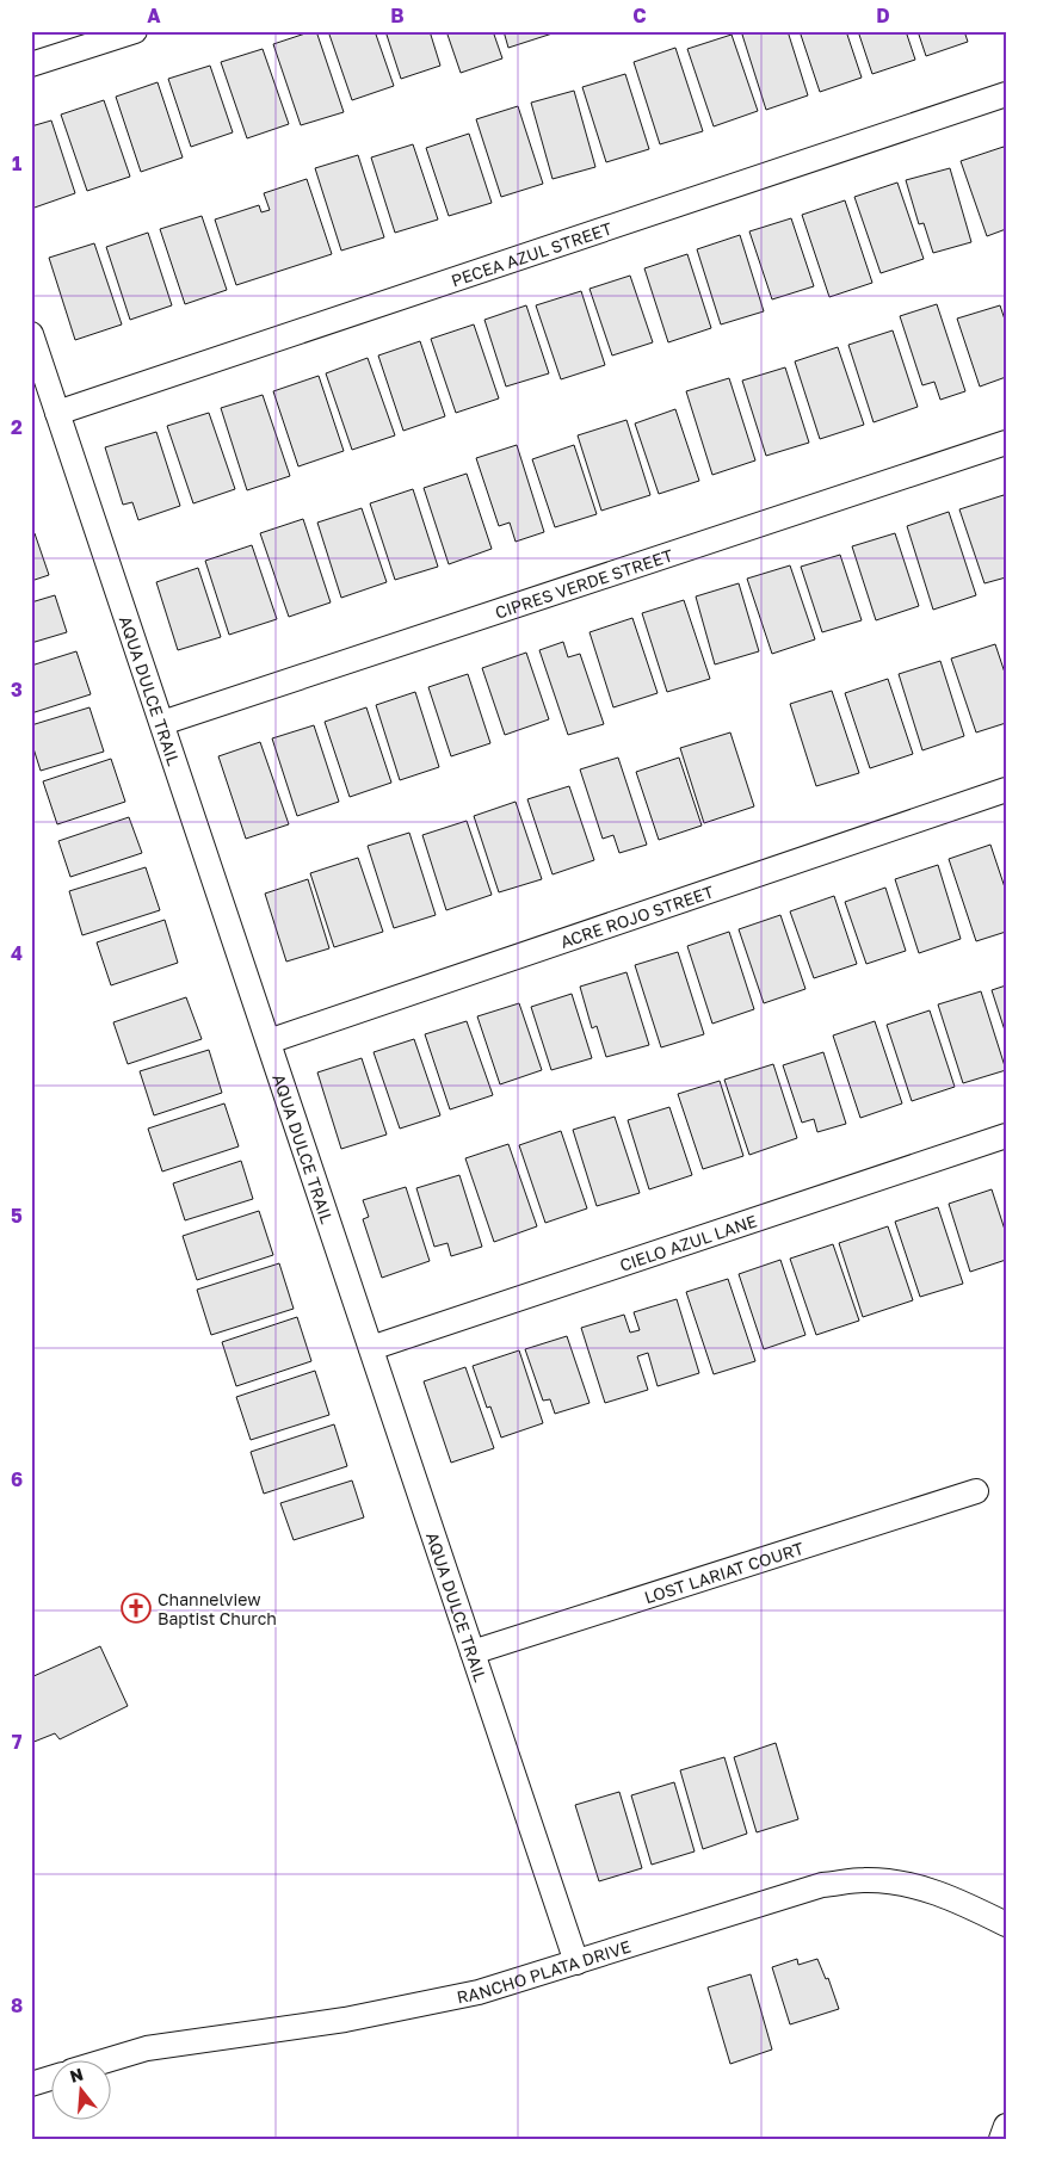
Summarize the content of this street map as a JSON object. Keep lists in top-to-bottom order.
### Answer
{
  "streets": {
    "street": [
      "PECEA AZUL STREET",
      "CIPRES VERDE STREET",
      "AQUA DULCE TRAIL",
      "ACRE ROJO STREET",
      "CIELO AZUL LANE",
      "LOST LARIAT COURT",
      "RANCHO PLATA DRIVE"
    ]
  },
  "crossings": [
    ["PECEA AZUL STREET", "AQUA DULCE TRAIL"],
    ["CIPRES VERDE STREET", "AQUA DULCE TRAIL"],
    ["AQUA DULCE TRAIL", "ACRE ROJO STREET"],
    ["AQUA DULCE TRAIL", "CIELO AZUL LANE"],
    ["AQUA DULCE TRAIL", "LOST LARIAT COURT"],
    ["AQUA DULCE TRAIL", "RANCHO PLATA DRIVE"]
  ],
  "places": {
    "church": ["Channelview Baptist Church"]
  },
  "north": "top",
  "grid": {
    "columns": [
      "A",
      "B",
      "C",
      "D"
    ],
    "rows": [
      "1",
      "2",
      "3",
      "4",
      "5",
      "6",
      "7",
      "8"
    ]
  }
}
